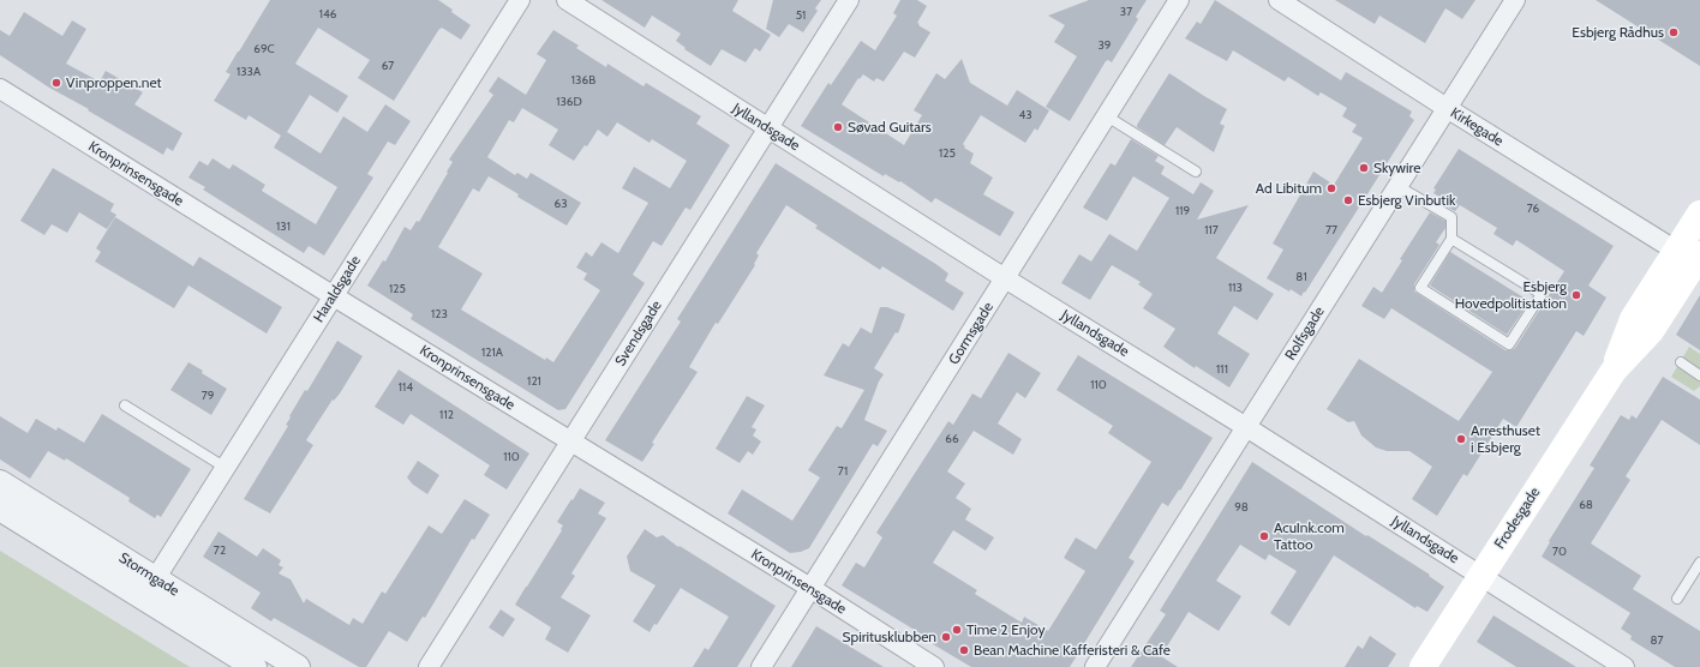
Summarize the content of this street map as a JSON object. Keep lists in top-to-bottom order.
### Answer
{
  "streets": {
    "main road": ["Frodesgade"],
    "street": [
      "Jyllandsgade",
      "Kirkegade",
      "Kronprinsensgade",
      "Haraldsgade",
      "Svendsgade",
      "Gormsgade",
      "Rolfsgade",
      "Stormgade"
    ]
  },
  "crossings": [
    ["Jyllandsgade", "Svendsgade"],
    ["Jyllandsgade", "Gormsgade"],
    ["Jyllandsgade", "Rolfsgade"],
    ["Jyllandsgade", "Frodesgade"],
    ["Kirkegade", "Rolfsgade"],
    ["Kirkegade", "Frodesgade"],
    ["Kronprinsensgade", "Haraldsgade"],
    ["Kronprinsensgade", "Svendsgade"],
    ["Kronprinsensgade", "Gormsgade"],
    ["Haraldsgade", "Stormgade"]
  ],
  "places": [
    "Esbjerg Rådhus",
    "Vinproppen.net",
    "Søvad Guitars",
    "Skywire",
    "Ad Libitum",
    "Esbjerg Vinbutik",
    "Esbjerg Hovedpolitistation",
    "Arresthuset i Esbjerg",
    "AcuInk.com Tattoo",
    "Time 2 Enjoy",
    "Spiritusklubben",
    "Bean Machine Kafferisteri & Cafe"
  ],
  "house_numbers": [
    "37",
    "146",
    "51",
    "39",
    "69C",
    "67",
    "133A",
    "136B",
    "136D",
    "43",
    "125",
    "63",
    "76",
    "119",
    "131",
    "117",
    "77",
    "81",
    "113",
    "125",
    "123",
    "121A",
    "111",
    "121",
    "110",
    "114",
    "79",
    "112",
    "66",
    "110",
    "71",
    "68",
    "98",
    "72",
    "70",
    "87"
  ]
}
